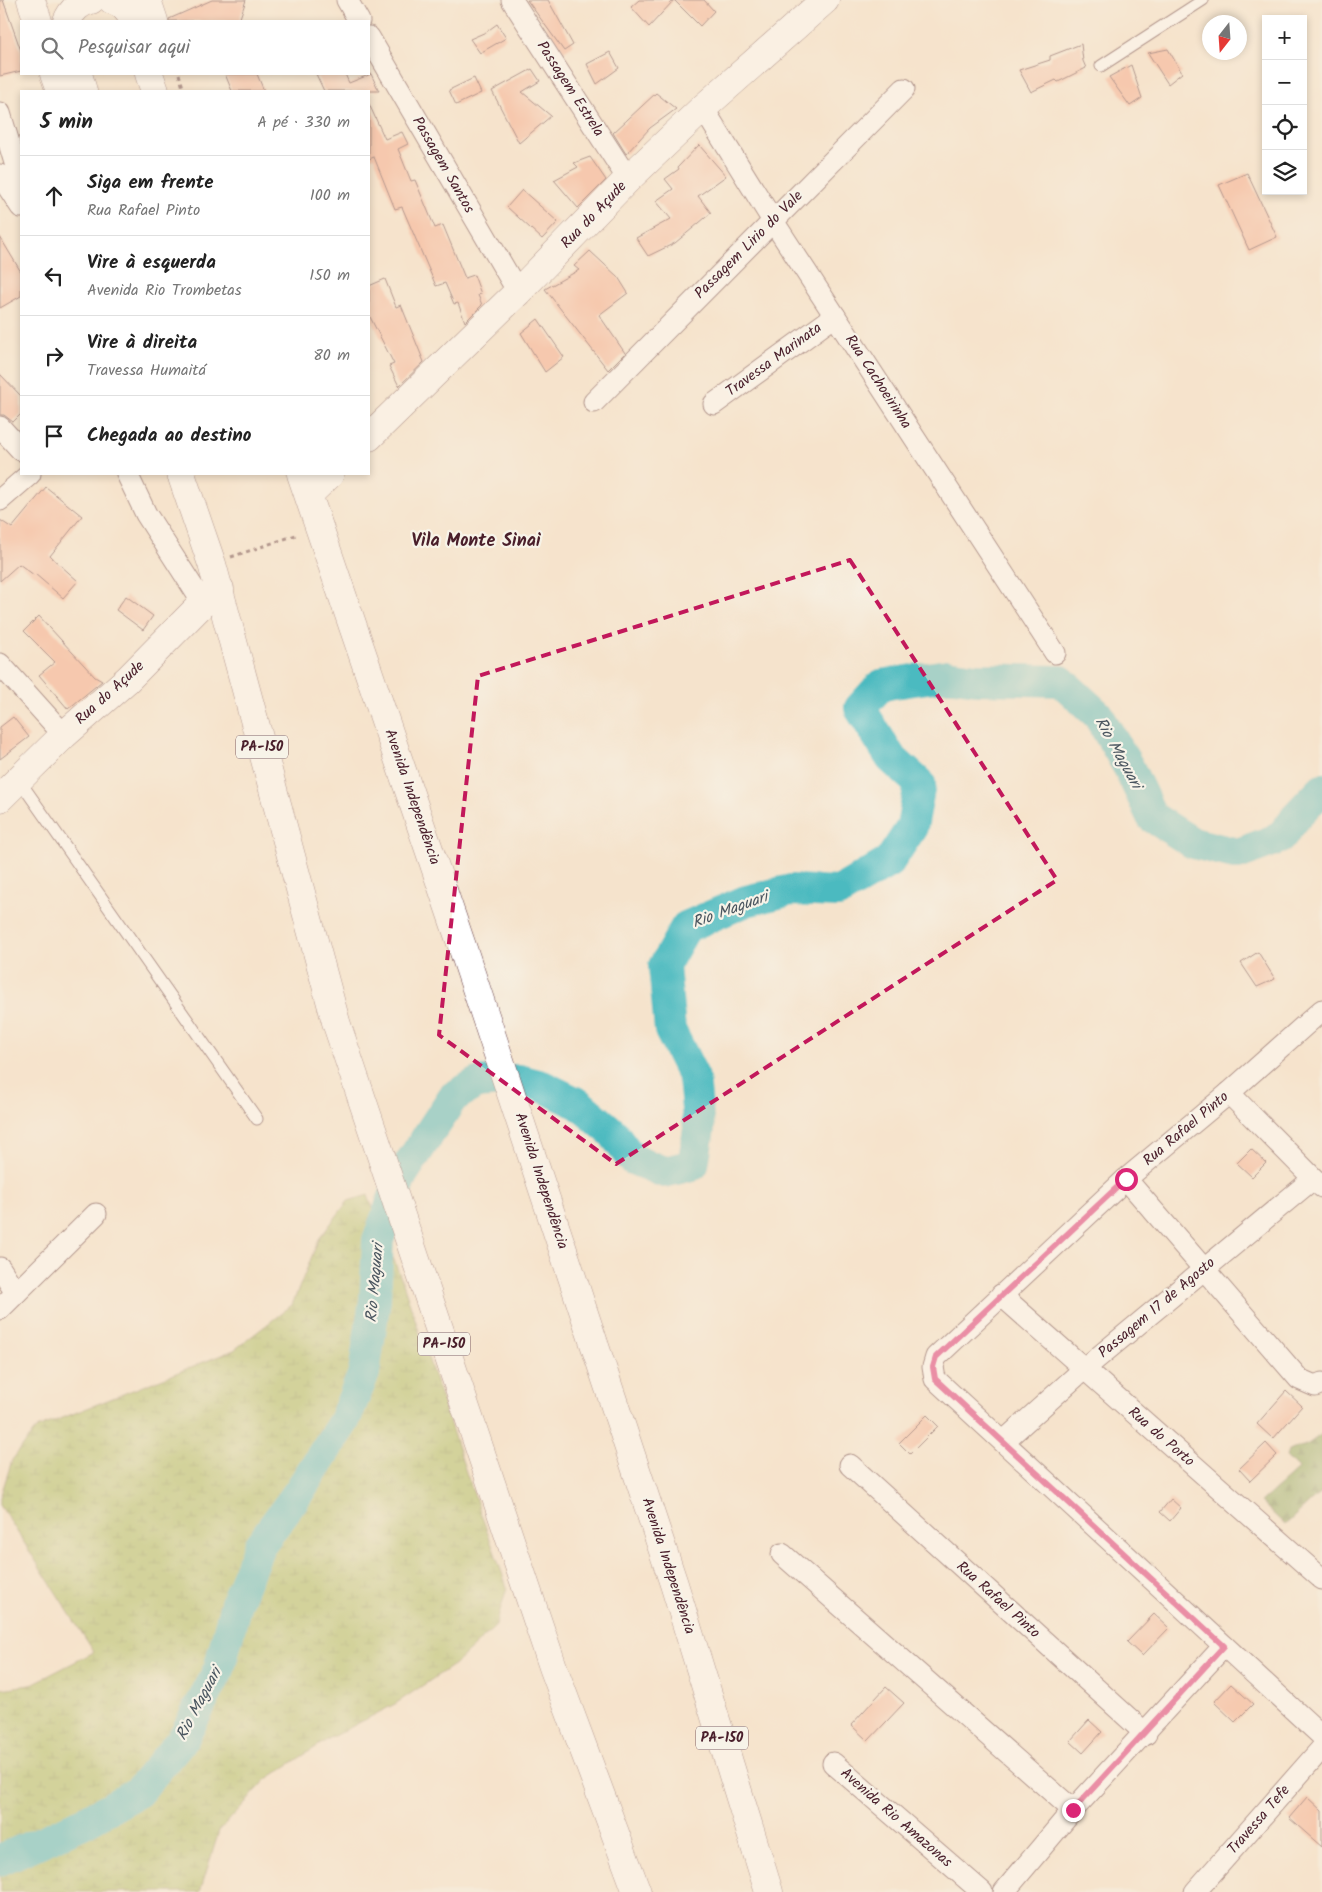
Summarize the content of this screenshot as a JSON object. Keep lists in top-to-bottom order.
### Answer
{
  "streets": {
    "main road": ["Rua do Açude", "PA-150", "Avenida Independência"],
    "street": [
      "Passagem Estrela",
      "Passagem Santos",
      "Passagem Lirio do Vale",
      "Travessa Marinata",
      "Rua Cachoeirinha",
      "Rua Rafael Pinto",
      "Passagem 17 de Agosto",
      "Rua do Porto",
      "Avenida Rio Amazonas",
      "Travessa Tefe"
    ]
  },
  "crossings": [
    ["Passagem Estrela", "Rua do Açude"],
    ["Passagem Santos", "Rua do Açude"],
    ["Rua do Açude", "Rua Cachoeirinha"],
    ["Rua do Açude", "PA-150"],
    ["Passagem Lirio do Vale", "Rua Cachoeirinha"],
    ["Travessa Marinata", "Rua Cachoeirinha"],
    ["Rua Rafael Pinto", "Passagem 17 de Agosto"],
    ["Rua Rafael Pinto", "Rua do Porto"],
    ["Passagem 17 de Agosto", "Rua do Porto"]
  ],
  "districts": ["Vila Monte Sinai"],
  "water": ["Rio Maguari"],
  "north": "bottom",
  "page": {
    "map_buttons": ["+", "−"],
    "search": "Pesquisar aqui",
    "heading": ["5 min", "A pé · 330 m"],
    "list": [
      ["Siga em frente", "Rua Rafael Pinto", "100 m"],
      ["Vire à esquerda", "Avenida Rio Trombetas", "150 m"],
      ["Vire à direita", "Travessa Humaitá", "80 m"],
      "Chegada ao destino"
    ]
  }
}
